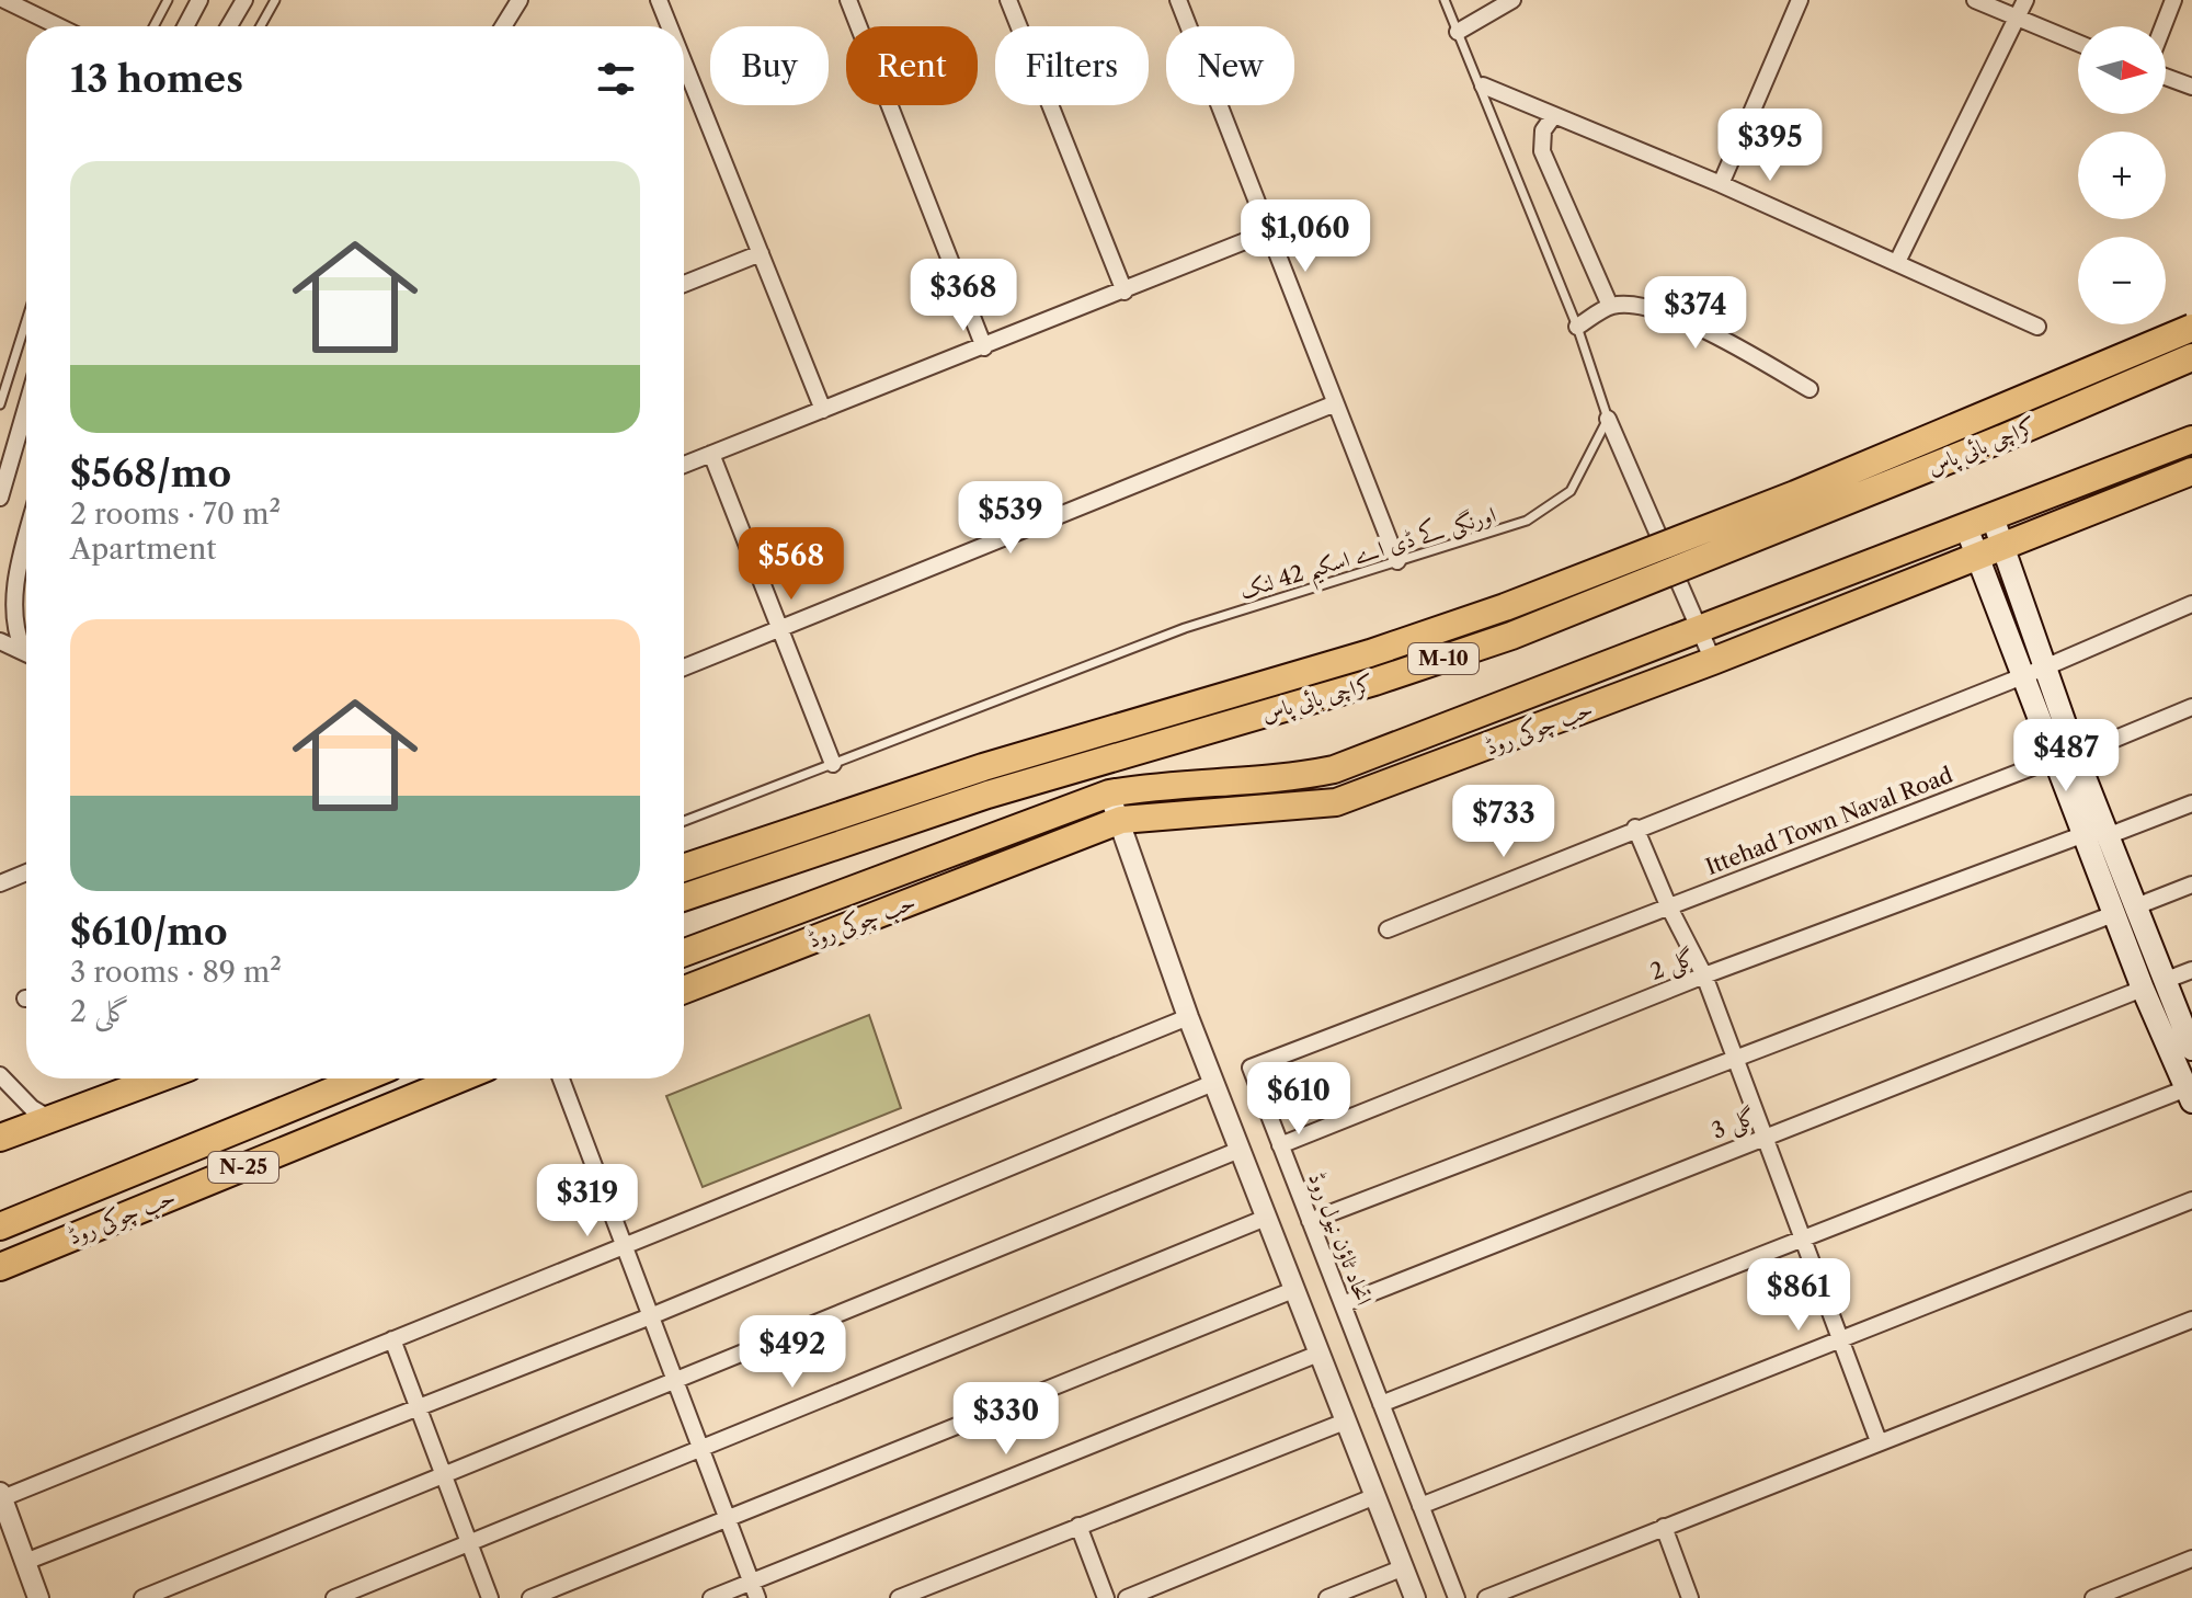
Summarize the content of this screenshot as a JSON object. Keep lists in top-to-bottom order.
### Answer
{
  "streets": {
    "highway": [
      "کراچی بائی پاس",
      "M-10",
      "حب چوکی روڈ",
      "N-25"
    ],
    "street": [
      "Ittehad Town Naval Road",
      "گلی 2",
      "گلی 3",
      "اتحاد ٹاؤن نیول روڈ"
    ],
    "lane": ["اورنگی کے ڈی اے اسکیم 42 لنک"]
  },
  "crossings": [
    ["Ittehad Town Naval Road", "اتحاد ٹاؤن نیول روڈ"],
    ["گلی 2", "اتحاد ٹاؤن نیول روڈ"],
    ["گلی 3", "اتحاد ٹاؤن نیول روڈ"]
  ],
  "north": "right",
  "page": {
    "map_buttons": ["+", "−"],
    "chip": [
      "Buy",
      "Rent",
      "Filters",
      "New"
    ],
    "heading": "13 homes",
    "price": [
      "$395",
      "$1,060",
      "$368",
      "$374",
      "$539",
      "$568",
      "$487",
      "$733",
      "$610",
      "$319",
      "$861",
      "$492",
      "$330"
    ],
    "list": [
      {
        "name": "$568/mo",
        "note": "2 rooms · 70 m² · Apartment"
      },
      {
        "name": "$610/mo",
        "note": "3 rooms · 89 m² · گلی 2"
      }
    ]
  }
}
